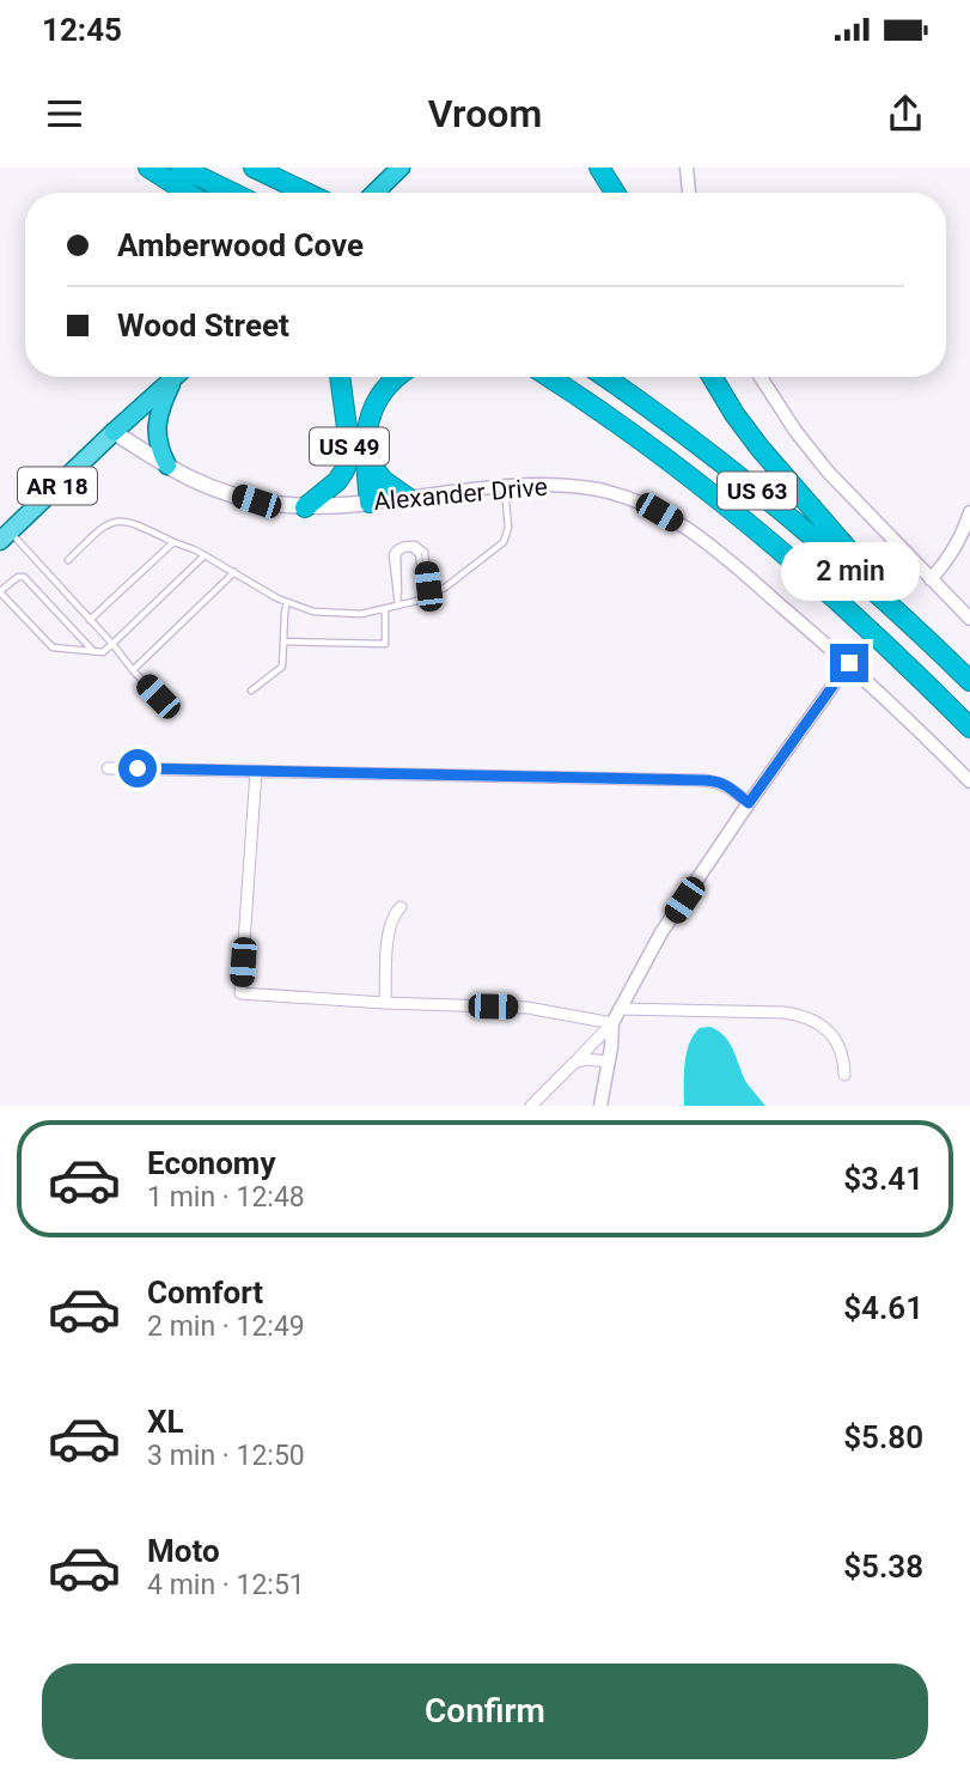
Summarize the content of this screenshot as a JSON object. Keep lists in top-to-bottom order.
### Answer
{
  "streets": {
    "highway": ["US 49", "US 63"],
    "main road": ["AR 18", "Alexander Drive"]
  },
  "crossings": [
    ["US 49", "Alexander Drive"],
    ["AR 18", "Alexander Drive"]
  ],
  "page": {
    "status": "12:45",
    "header": "Vroom",
    "banner": ["Amberwood Cove", "Wood Street"],
    "bubble": "2 min",
    "list": [
      {
        "name": "Economy",
        "note": "1 min · 12:48",
        "value": "$3.41"
      },
      {
        "name": "Comfort",
        "note": "2 min · 12:49",
        "value": "$4.61"
      },
      {
        "name": "XL",
        "note": "3 min · 12:50",
        "value": "$5.80"
      },
      {
        "name": "Moto",
        "note": "4 min · 12:51",
        "value": "$5.38"
      }
    ],
    "buttons": "Confirm"
  }
}
